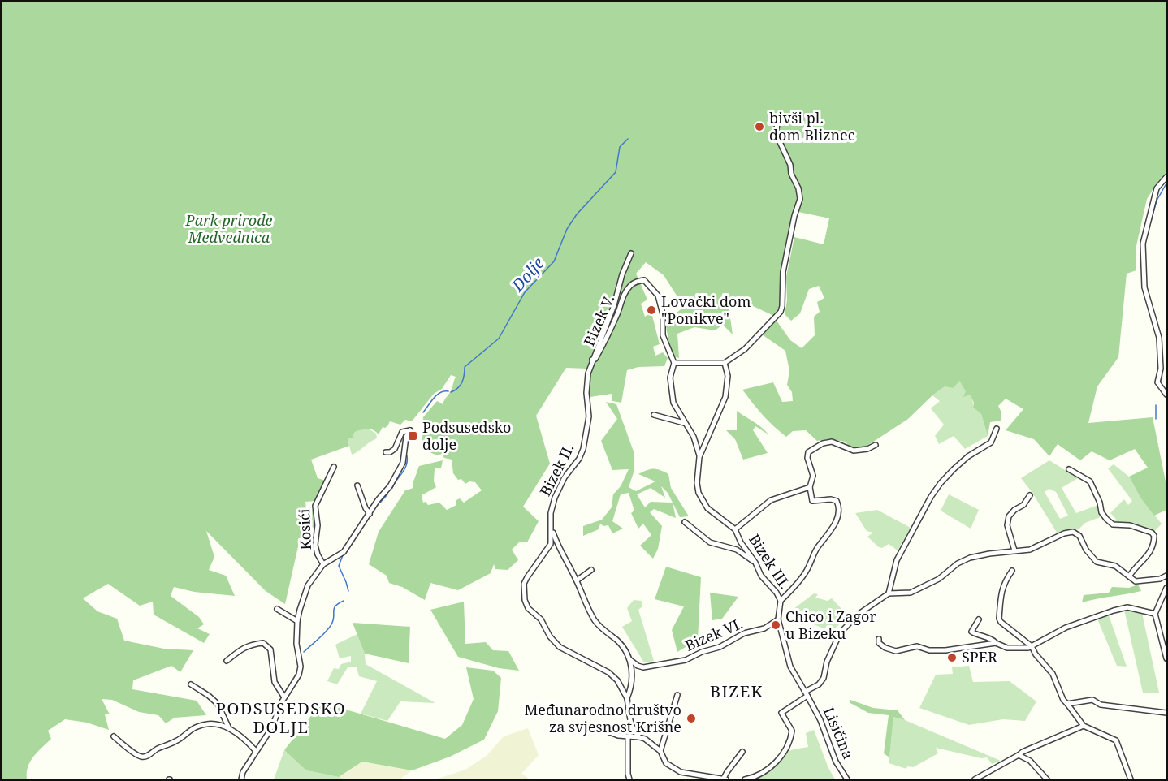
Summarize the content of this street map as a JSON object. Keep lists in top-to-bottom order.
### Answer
{
  "streets": {
    "street": [
      "Bizek V.",
      "Bizek II.",
      "Kosići",
      "Bizek III.",
      "Bizek VI.",
      "Lisičina"
    ]
  },
  "crossings": [
    ["Bizek V.", "Bizek II."],
    ["Bizek V.", "Bizek III."],
    ["Bizek III.", "Bizek VI."],
    ["Bizek III.", "Lisičina"]
  ],
  "districts": ["BIZEK", "PODSUSEDSKO DOLJE"],
  "water": ["Dolje"],
  "parks": ["Park prirode Medvednica"],
  "places": {
    "other": [
      "bivši pl. dom Bliznec",
      "Lovački dom \"Ponikve\"",
      "Chico i Zagor u Bizeku",
      "SPER",
      "Međunarodno društvo za svjesnost Krišne"
    ],
    "transit": ["Podsusedsko dolje"]
  }
}
